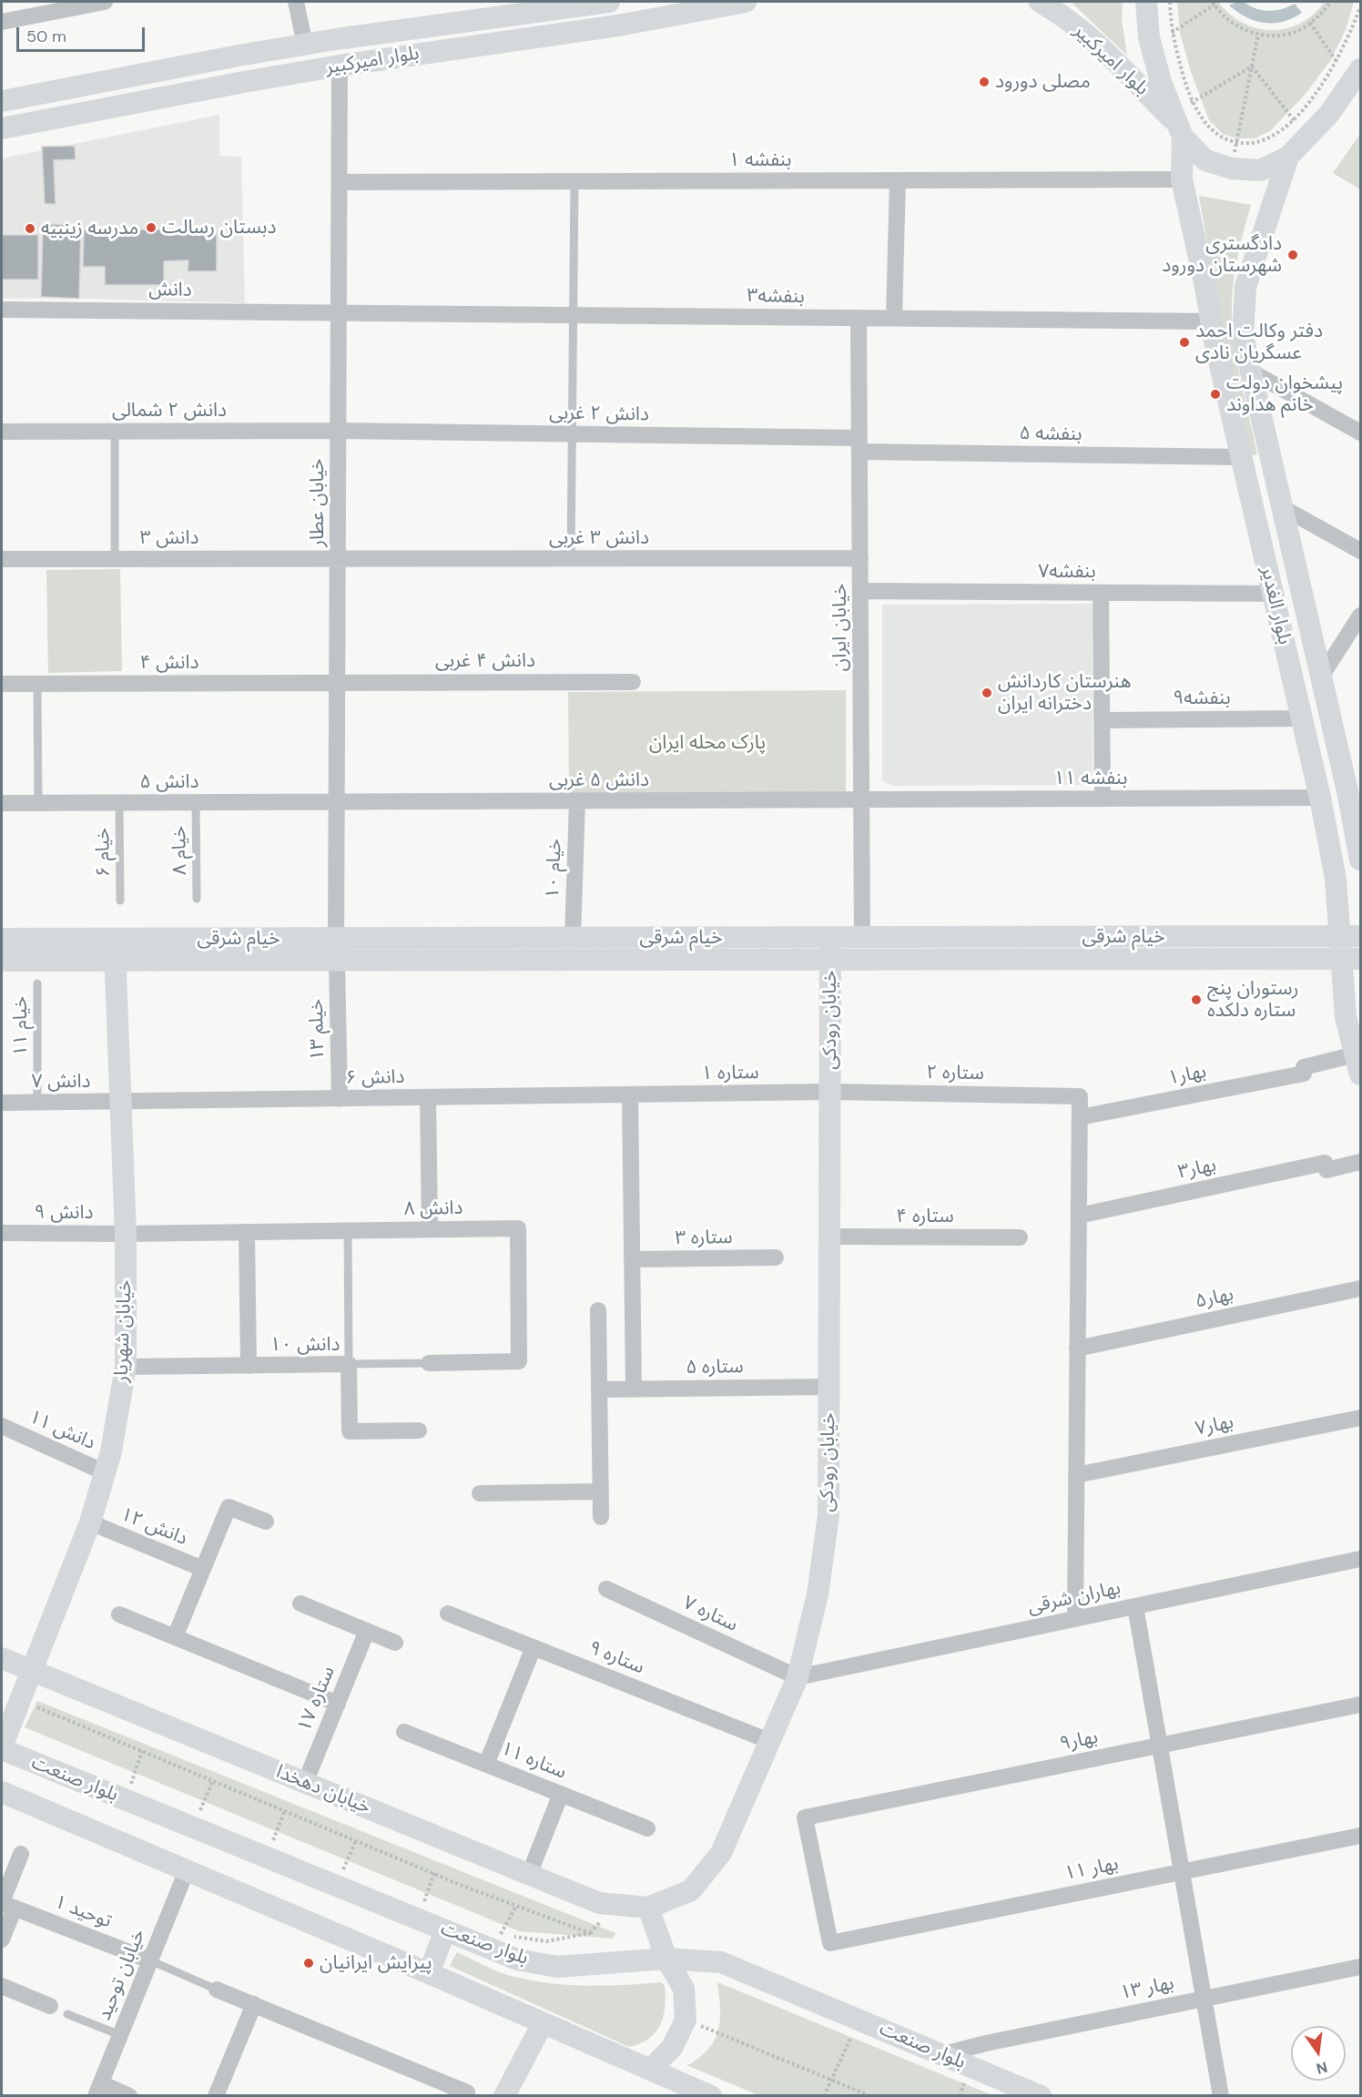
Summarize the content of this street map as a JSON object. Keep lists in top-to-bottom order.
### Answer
{
  "streets": {
    "main road": [
      "بلوار امیرکبیر",
      "بلوار الغدیر",
      "خیام شرقی",
      "خیابان رودکی",
      "خیابان شهریار",
      "بلوار صنعت",
      "خیابان دهخدا"
    ],
    "street": [
      "بنفشه ۱",
      "دانش",
      "بنفشه۳",
      "دانش ۲ شمالی",
      "دانش ۲ غربی",
      "بنفشه ۵",
      "خیابان عطار",
      "دانش ۳",
      "دانش ۳ غربی",
      "بنفشه۷",
      "خیابان ایران",
      "دانش ۴ غربی",
      "دانش ۴",
      "بنفشه۹",
      "بنفشه ۱۱",
      "دانش ۵ غربی",
      "دانش ۵",
      "خیام ۱۰",
      "خیلم ۱۳",
      "ستاره ۱",
      "ستاره ۲",
      "بهار۱",
      "دانش ۶",
      "دانش ۷",
      "بهار۳",
      "دانش ۸",
      "دانش ۹",
      "ستاره ۴",
      "ستاره ۳",
      "بهار۵",
      "دانش ۱۰",
      "ستاره ۵",
      "بهار۷",
      "دانش ۱۱",
      "دانش ۱۲",
      "بهاران شرقی",
      "ستاره ۷",
      "ستاره ۹",
      "ستاره ۱۷",
      "بهار۹",
      "ستاره ۱۱",
      "بهار ۱۱",
      "توحید ۱",
      "خیابان توحید",
      "بهار ۱۳"
    ],
    "lane": ["خیام ۸", "خیام ۶", "خیام ۱۱"]
  },
  "crossings": [
    ["بلوار امیرکبیر", "خیابان عطار"],
    ["بلوار امیرکبیر", "بلوار الغدیر"],
    ["بنفشه ۱", "خیابان عطار"],
    ["بنفشه ۱", "بلوار الغدیر"],
    ["دانش", "بنفشه۳"],
    ["دانش", "خیابان عطار"],
    ["بنفشه۳", "خیابان عطار"],
    ["بنفشه۳", "بلوار الغدیر"],
    ["بنفشه۳", "خیابان ایران"],
    ["دانش ۲ شمالی", "دانش ۲ غربی"],
    ["دانش ۲ شمالی", "خیابان عطار"],
    ["دانش ۲ غربی", "بنفشه ۵"],
    ["دانش ۲ غربی", "خیابان عطار"],
    ["دانش ۲ غربی", "خیابان ایران"],
    ["بنفشه ۵", "بلوار الغدیر"],
    ["بنفشه ۵", "خیابان ایران"],
    ["خیابان عطار", "دانش ۳"],
    ["خیابان عطار", "دانش ۳ غربی"],
    ["خیابان عطار", "دانش ۴ غربی"],
    ["خیابان عطار", "دانش ۴"],
    ["خیابان عطار", "دانش ۵ غربی"],
    ["خیابان عطار", "دانش ۵"],
    ["خیابان عطار", "خیام شرقی"],
    ["خیابان عطار", "خیلم ۱۳"],
    ["دانش ۳", "دانش ۳ غربی"],
    ["دانش ۳ غربی", "خیابان ایران"],
    ["بنفشه۷", "بلوار الغدیر"],
    ["بنفشه۷", "خیابان ایران"],
    ["بلوار الغدیر", "بنفشه۹"],
    ["بلوار الغدیر", "بنفشه ۱۱"],
    ["بلوار الغدیر", "خیام شرقی"],
    ["بلوار الغدیر", "بهار۱"],
    ["خیابان ایران", "بنفشه ۱۱"],
    ["خیابان ایران", "دانش ۵ غربی"],
    ["خیابان ایران", "خیام شرقی"],
    ["دانش ۴ غربی", "دانش ۴"],
    ["بنفشه ۱۱", "دانش ۵ غربی"],
    ["دانش ۵ غربی", "دانش ۵"],
    ["دانش ۵ غربی", "خیام ۱۰"],
    ["دانش ۵", "خیام ۸"],
    ["دانش ۵", "خیام ۶"],
    ["خیام ۱۰", "خیام شرقی"],
    ["خیام شرقی", "خیابان رودکی"],
    ["خیام شرقی", "خیلم ۱۳"],
    ["خیام شرقی", "خیابان شهریار"],
    ["خیابان رودکی", "ستاره ۱"],
    ["خیابان رودکی", "ستاره ۲"],
    ["خیابان رودکی", "ستاره ۴"],
    ["خیابان رودکی", "ستاره ۵"],
    ["خیابان رودکی", "بهاران شرقی"],
    ["خیابان رودکی", "ستاره ۷"],
    ["خیابان رودکی", "ستاره ۹"],
    ["خیابان رودکی", "خیابان دهخدا"],
    ["خیام ۱۱", "دانش ۷"],
    ["خیلم ۱۳", "دانش ۶"],
    ["ستاره ۱", "ستاره ۲"],
    ["ستاره ۱", "دانش ۶"],
    ["ستاره ۲", "بهار۱"],
    ["دانش ۶", "دانش ۷"],
    ["دانش ۶", "خیابان شهریار"],
    ["دانش ۷", "خیابان شهریار"],
    ["دانش ۸", "دانش ۹"],
    ["دانش ۸", "خیابان شهریار"],
    ["دانش ۹", "خیابان شهریار"],
    ["خیابان شهریار", "دانش ۱۰"],
    ["خیابان شهریار", "دانش ۱۱"],
    ["خیابان شهریار", "دانش ۱۲"],
    ["خیابان شهریار", "بلوار صنعت"],
    ["خیابان شهریار", "خیابان دهخدا"],
    ["بهاران شرقی", "ستاره ۷"],
    ["ستاره ۱۷", "خیابان دهخدا"],
    ["بهار۹", "بهار ۱۱"],
    ["بلوار صنعت", "خیابان توحید"],
    ["بلوار صنعت", "بهار ۱۳"],
    ["توحید ۱", "خیابان توحید"]
  ],
  "parks": ["پارک محله ایران"],
  "places": [
    "مصلی دورود",
    "دبستان رسالت",
    "مدرسه زینبیه",
    "دادگستری شهرستان دورود",
    "دفتر وکالت احمد عسگریان نادی",
    "پیشخوان دولت خانم هداوند",
    "هنرستان کاردانش دخترانه ایران",
    "رستوران پنج ستاره دلکده",
    "پیرایش ایرانیان"
  ],
  "scale_bar": "50 m",
  "north": "bottom"
}
